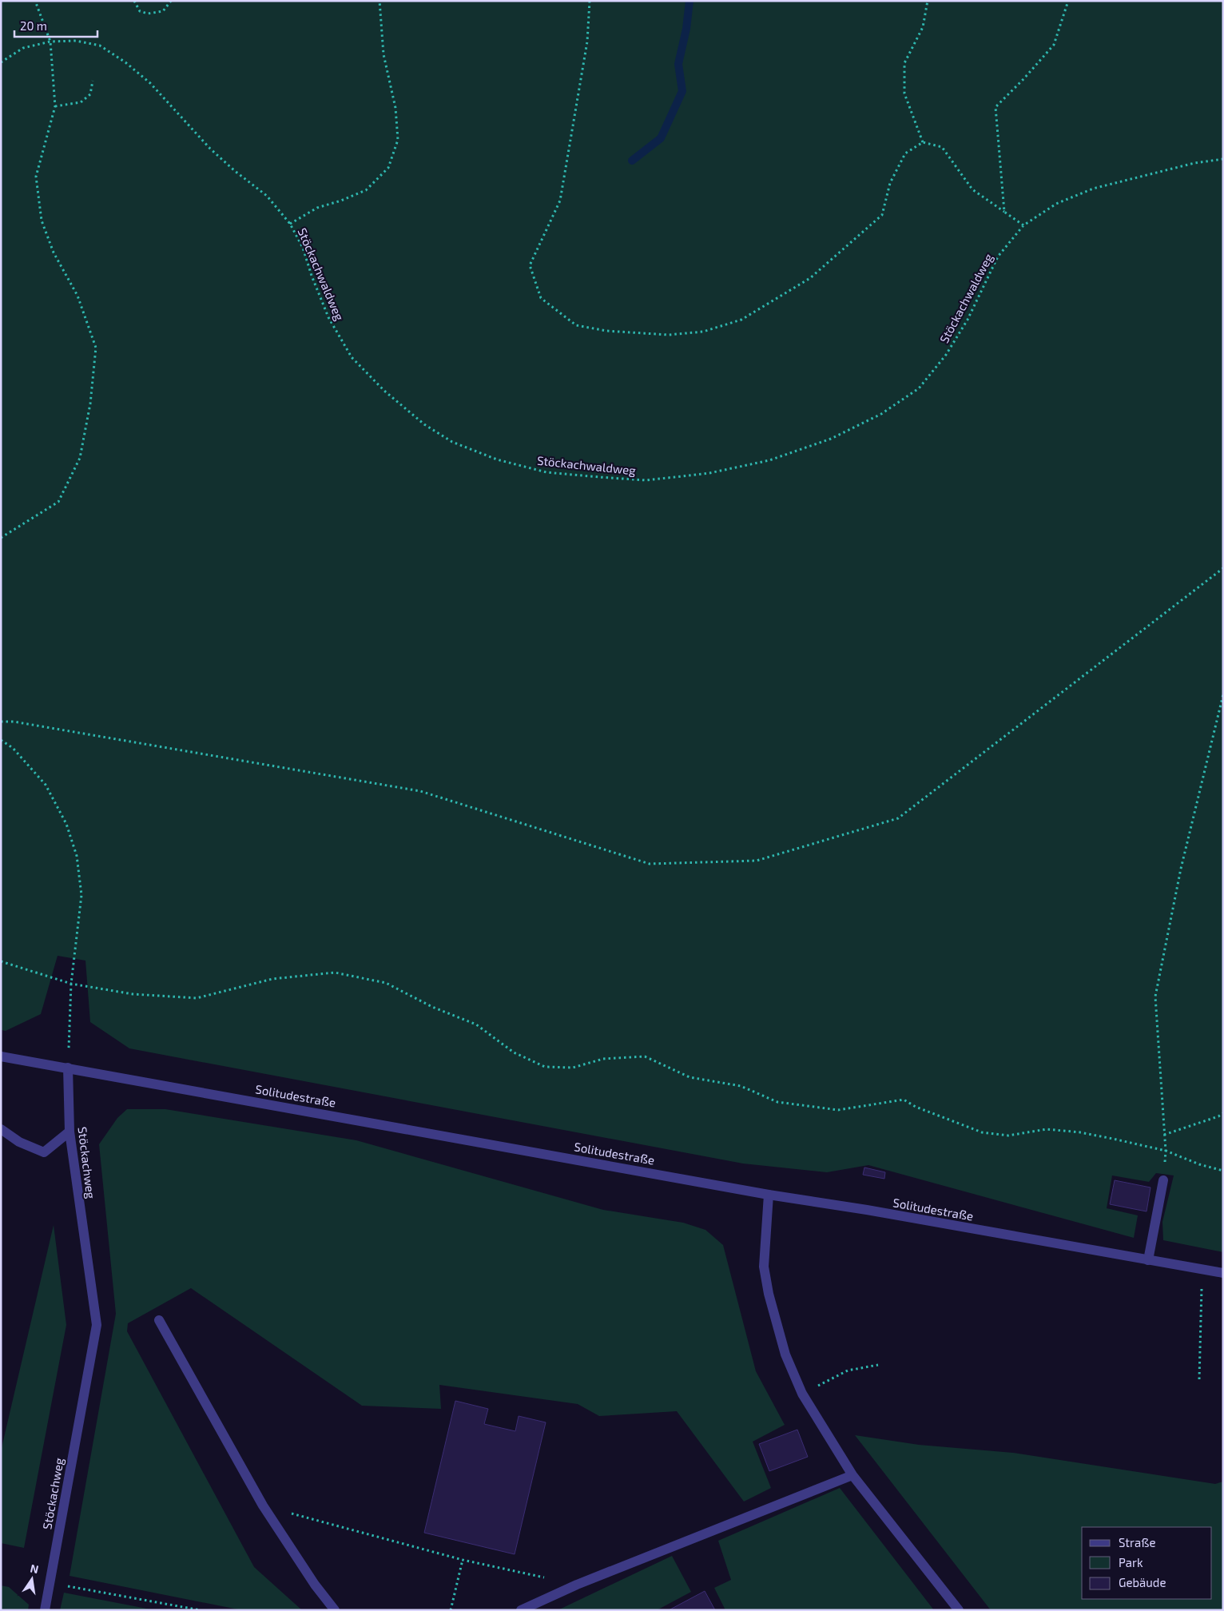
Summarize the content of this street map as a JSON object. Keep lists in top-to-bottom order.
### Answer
{
  "streets": {
    "street": ["Solitudestraße", "Stöckachweg"],
    "path": ["Stöckachwaldweg"]
  },
  "crossings": [
    ["Solitudestraße", "Stöckachweg"]
  ],
  "legend": ["Straße", "Park", "Gebäude"],
  "scale_bar": "20 m",
  "north": "top"
}
